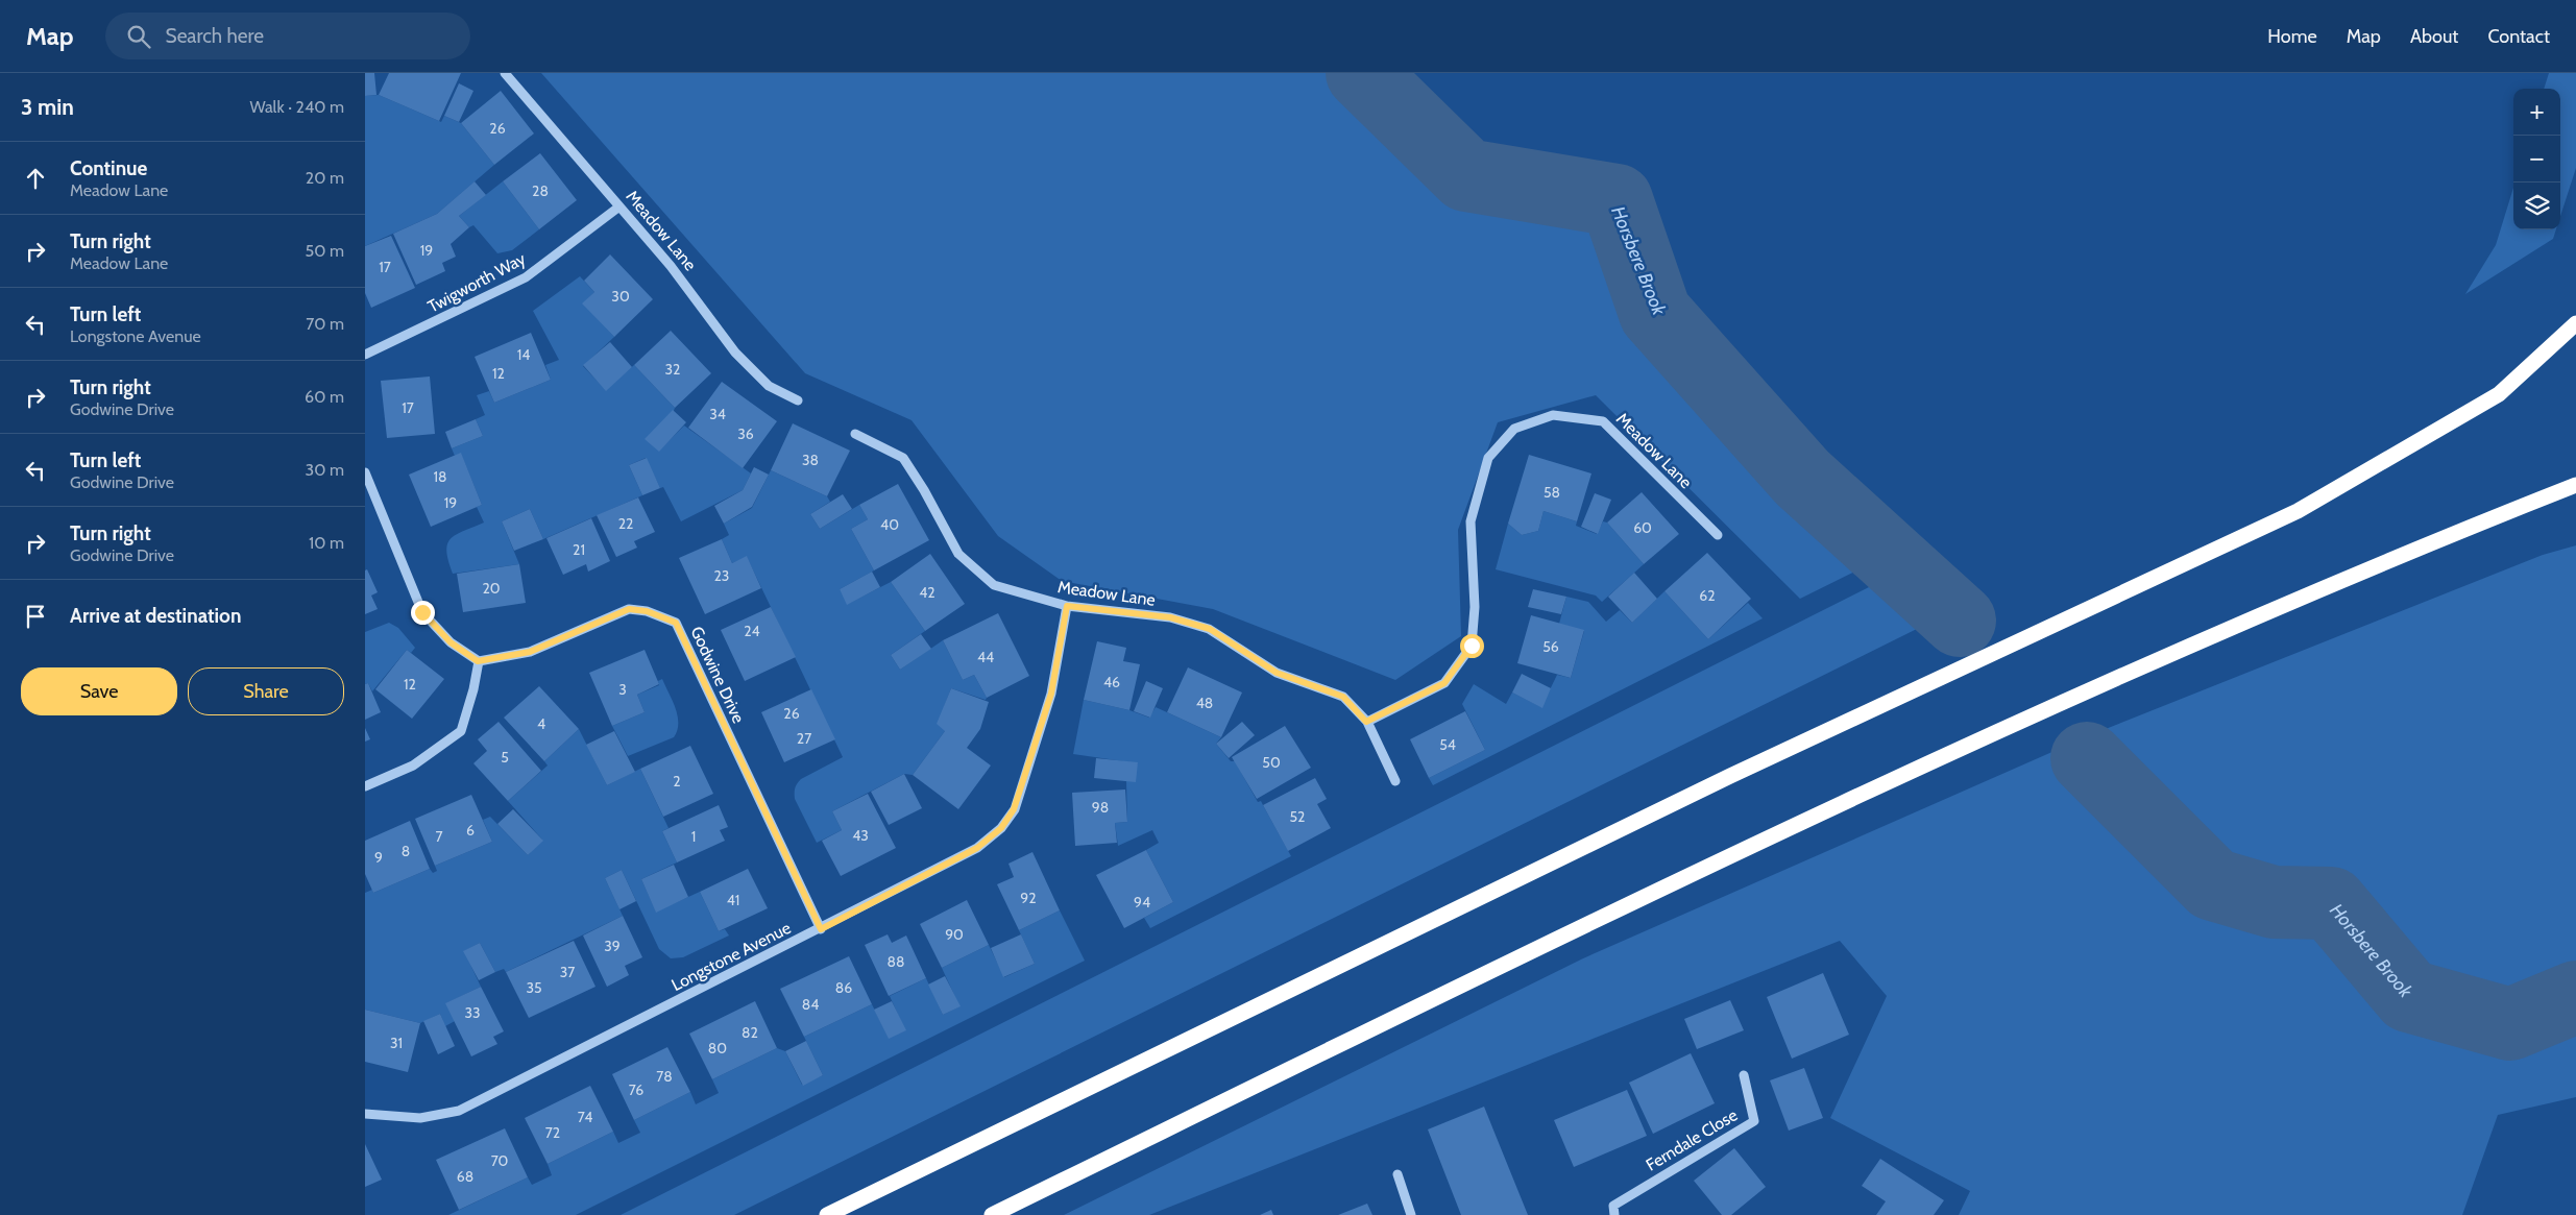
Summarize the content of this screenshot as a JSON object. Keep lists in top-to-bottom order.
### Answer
{
  "streets": {
    "street": [
      "Meadow Lane",
      "Twigworth Way",
      "Godwine Drive",
      "Longstone Avenue",
      "Ferndale Close"
    ]
  },
  "crossings": [
    ["Meadow Lane", "Twigworth Way"],
    ["Meadow Lane", "Longstone Avenue"],
    ["Godwine Drive", "Longstone Avenue"]
  ],
  "water": ["Horsbere Brook"],
  "house_numbers": [
    "26",
    "28",
    "19",
    "17",
    "30",
    "14",
    "32",
    "12",
    "17",
    "34",
    "36",
    "38",
    "18",
    "58",
    "19",
    "22",
    "40",
    "60",
    "21",
    "23",
    "20",
    "42",
    "62",
    "24",
    "56",
    "44",
    "46",
    "12",
    "3",
    "48",
    "26",
    "4",
    "27",
    "54",
    "5",
    "50",
    "2",
    "98",
    "52",
    "6",
    "43",
    "7",
    "1",
    "8",
    "9",
    "92",
    "41",
    "94",
    "90",
    "39",
    "88",
    "37",
    "35",
    "86",
    "84",
    "33",
    "82",
    "31",
    "80",
    "78",
    "76",
    "74",
    "72",
    "70",
    "68"
  ],
  "page": {
    "header": "Map",
    "search": "Search here",
    "nav": [
      "Home",
      "Map",
      "About",
      "Contact"
    ],
    "heading": ["3 min", "Walk · 240 m"],
    "map_buttons": ["+", "−"],
    "list": [
      ["Continue", "Meadow Lane", "20 m"],
      ["Turn right", "Meadow Lane", "50 m"],
      ["Turn left", "Longstone Avenue", "70 m"],
      ["Turn right", "Godwine Drive", "60 m"],
      ["Turn left", "Godwine Drive", "30 m"],
      ["Turn right", "Godwine Drive", "10 m"],
      "Arrive at destination"
    ],
    "buttons": ["Save", "Share"]
  }
}
